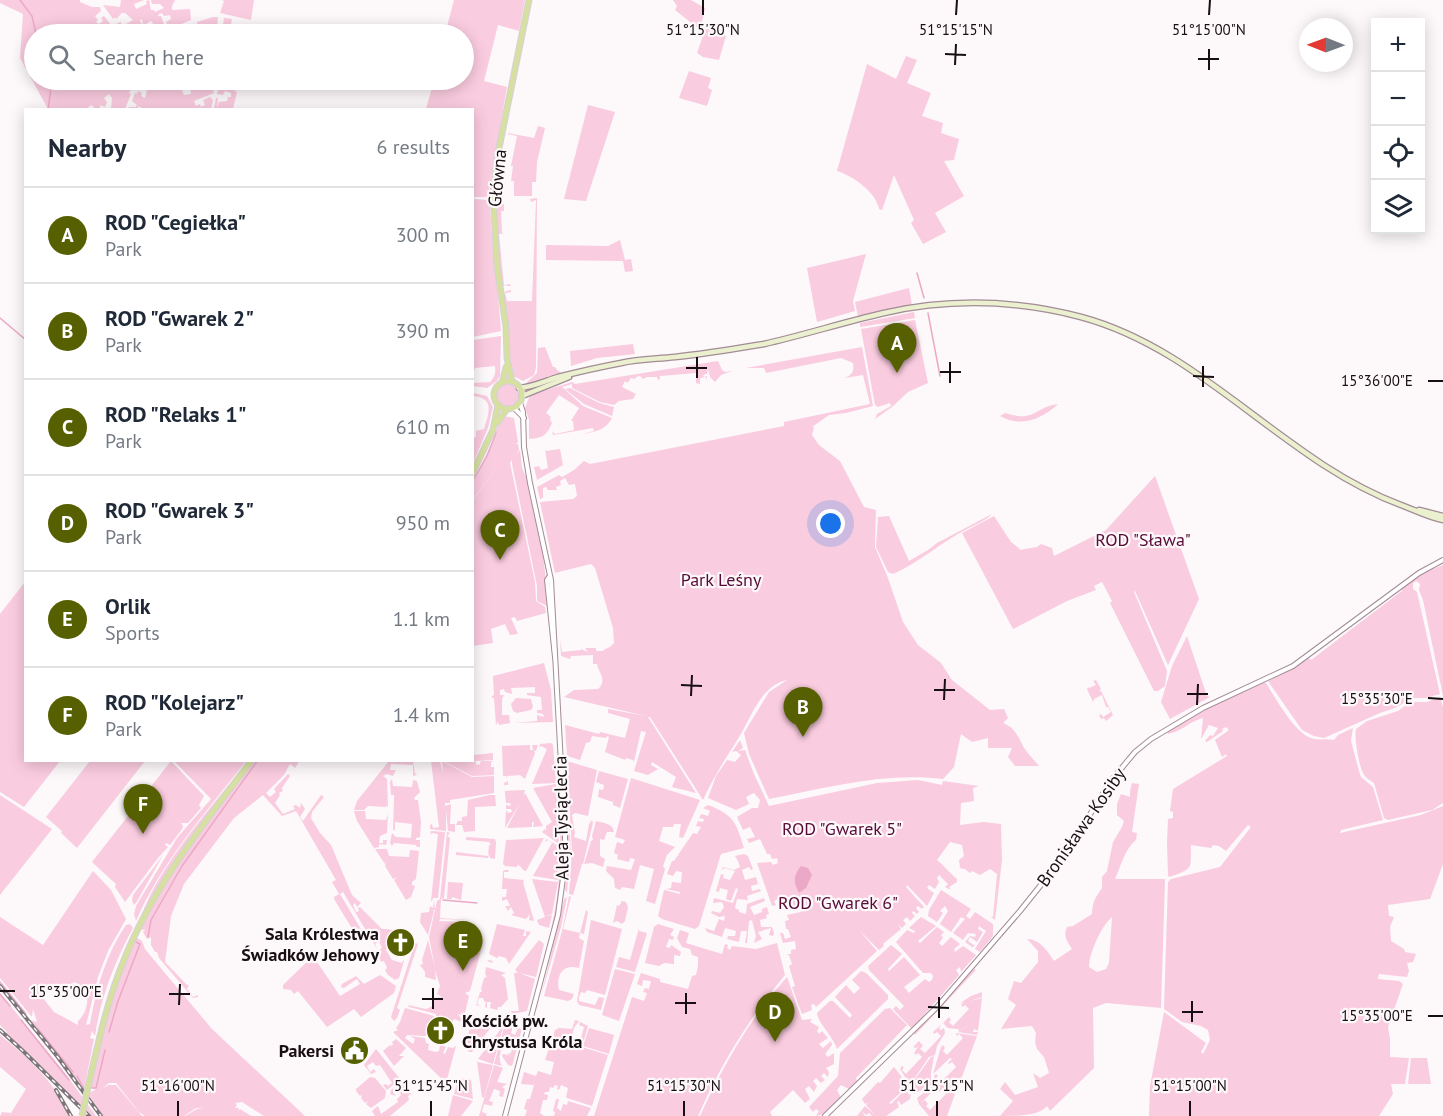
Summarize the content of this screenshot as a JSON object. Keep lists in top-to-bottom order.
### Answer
{
  "streets": {
    "main road": ["Główna"],
    "street": ["Aleja Tysiąclecia", "Bronisława Kosiby"]
  },
  "crossings": [
    ["Główna", "Aleja Tysiąclecia"]
  ],
  "parks": [
    "ROD \"Sława\"",
    "Park Leśny",
    "ROD \"Gwarek 5\"",
    "ROD \"Gwarek 6\""
  ],
  "places": {
    "church": ["Sala Królestwa Świadków Jehowy", "Kościół pw. Chrystusa Króla"],
    "public building": ["Pakersi"]
  },
  "north": "left",
  "page": {
    "map_buttons": ["+", "−"],
    "search": "Search here",
    "heading": ["Nearby", "6 results"],
    "list": [
      {
        "mark": "A",
        "name": "ROD \"Cegiełka\"",
        "note": "Park",
        "value": "300 m"
      },
      {
        "mark": "B",
        "name": "ROD \"Gwarek 2\"",
        "note": "Park",
        "value": "390 m"
      },
      {
        "mark": "C",
        "name": "ROD \"Relaks 1\"",
        "note": "Park",
        "value": "610 m"
      },
      {
        "mark": "D",
        "name": "ROD \"Gwarek 3\"",
        "note": "Park",
        "value": "950 m"
      },
      {
        "mark": "E",
        "name": "Orlik",
        "note": "Sports",
        "value": "1.1 km"
      },
      {
        "mark": "F",
        "name": "ROD \"Kolejarz\"",
        "note": "Park",
        "value": "1.4 km"
      }
    ],
    "pins": [
      "A",
      "C",
      "B",
      "F",
      "E",
      "D"
    ]
  },
  "coordinates": [
    "51°15'30\"N",
    "51°15'15\"N",
    "51°15'00\"N",
    "15°36'00\"E",
    "15°35'30\"E",
    "15°35'00\"E",
    "51°16'00\"N",
    "51°15'45\"N"
  ]
}
